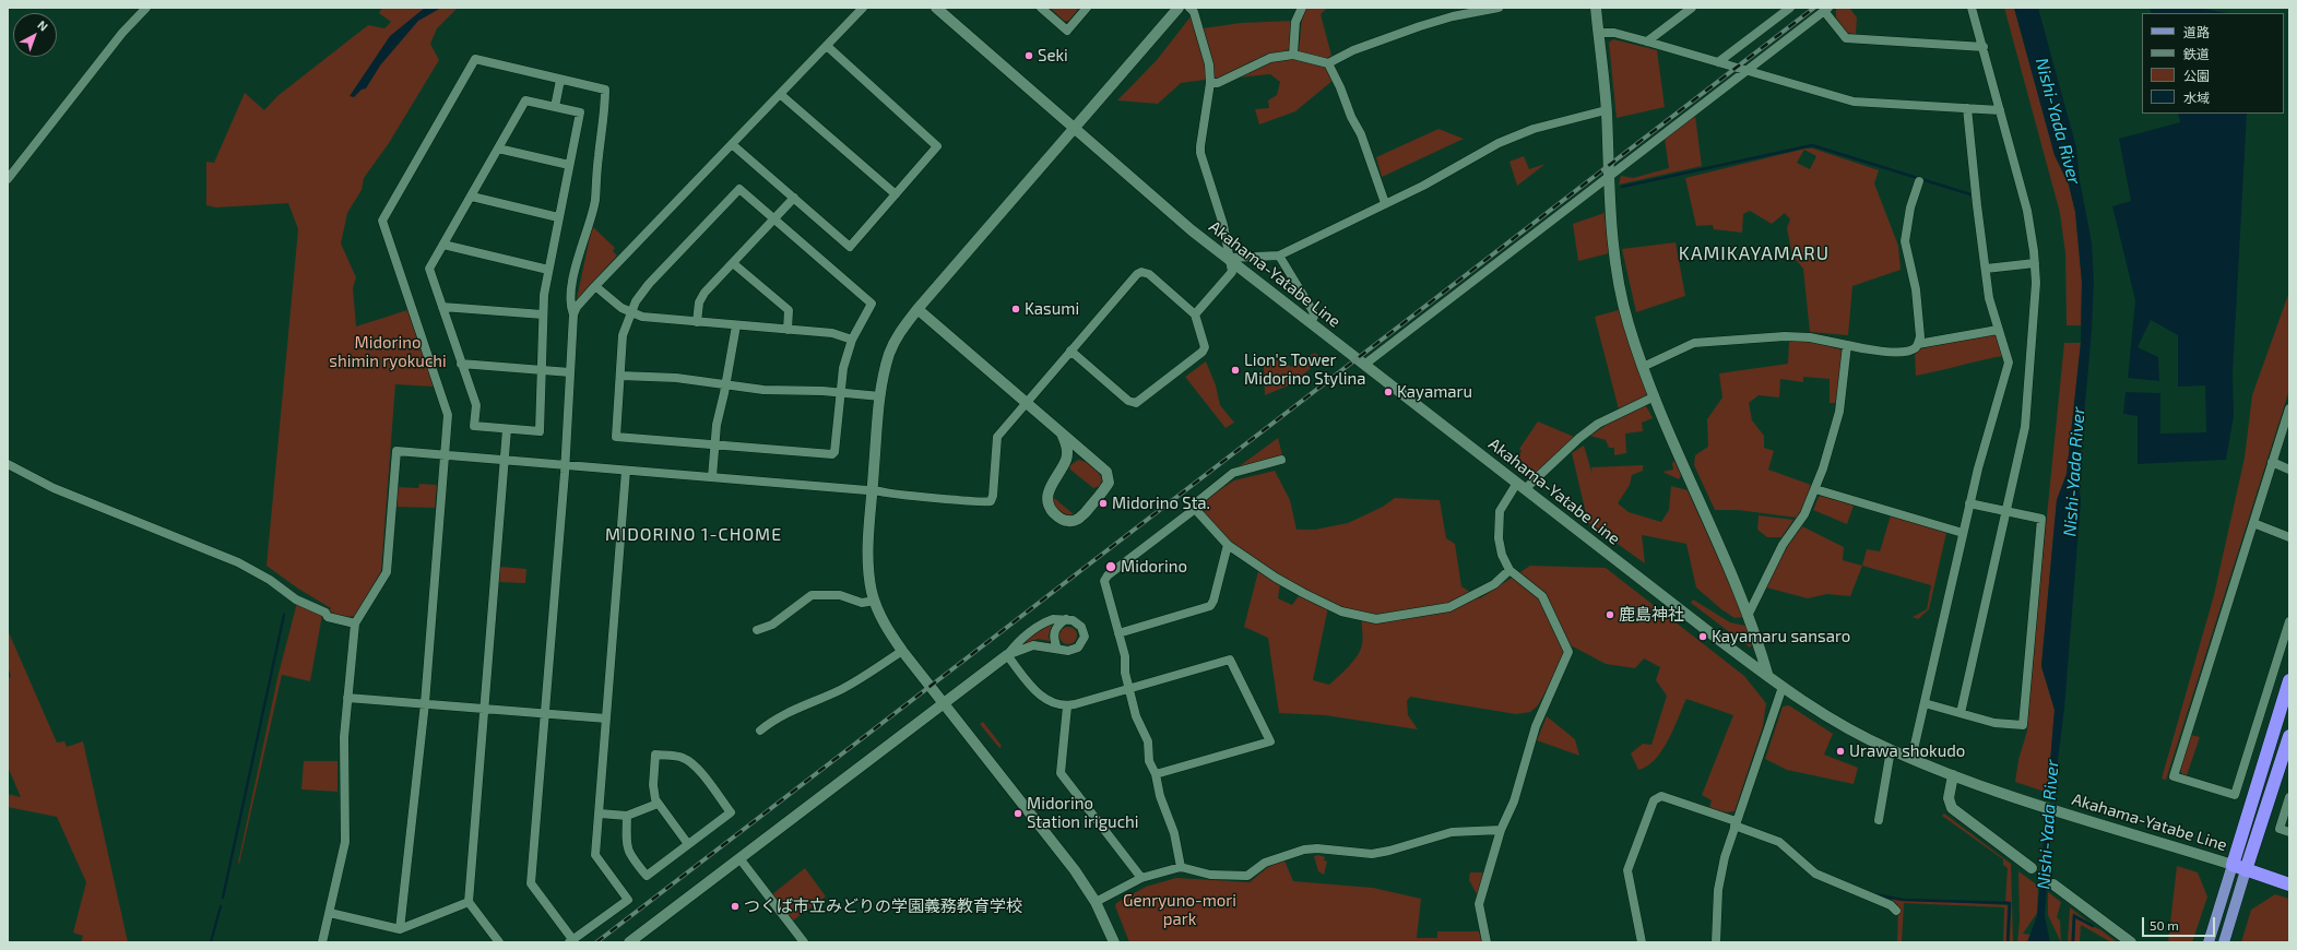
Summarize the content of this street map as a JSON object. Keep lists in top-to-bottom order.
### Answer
{
  "streets": {
    "street": ["Akahama-Yatabe Line"]
  },
  "districts": ["KAMIKAYAMARU", "MIDORINO 1-CHOME"],
  "water": ["Nishi-Yada River"],
  "parks": ["Midorino shimin ryokuchi", "Genryuno-mori park"],
  "places": [
    "Seki",
    "Kasumi",
    "Lion's Tower Midorino Stylina",
    "Kayamaru",
    "Midorino Sta.",
    "Midorino",
    "鹿島神社",
    "Kayamaru sansaro",
    "Urawa shokudo",
    "Midorino Station iriguchi",
    "つくば市立みどりの学園義務教育学校"
  ],
  "legend": [
    "道路",
    "鉄道",
    "公園",
    "水域"
  ],
  "scale_bar": "50 m",
  "north": "top right"
}
